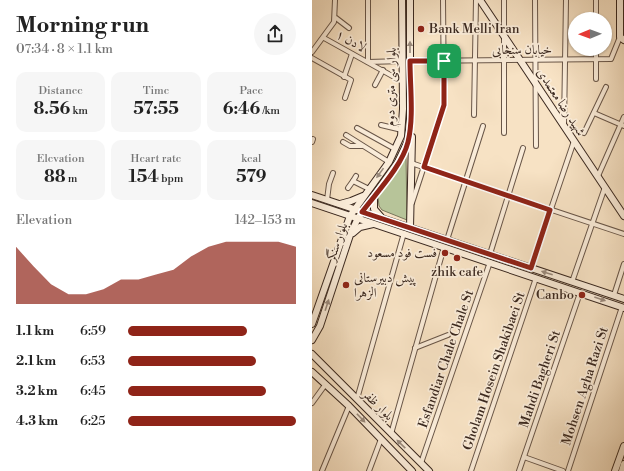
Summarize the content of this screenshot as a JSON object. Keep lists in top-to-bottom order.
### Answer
{
  "streets": {
    "main road": [
      "بلوار سی متری دوم",
      "شهید رضا معتمدی",
      "بلوار سنگر",
      "بلوار ظفر"
    ],
    "street": [
      "لادن ۱",
      "خیابان سنجابی",
      "Esfandiar Chale Chale St",
      "Gholam Hosein Shakibaei St",
      "Mahdi Bagheri St",
      "Mohsen Agha Razi St"
    ]
  },
  "crossings": [
    ["لادن ۱", "بلوار سی متری دوم"],
    ["خیابان سنجابی", "بلوار سی متری دوم"],
    ["خیابان سنجابی", "شهید رضا معتمدی"],
    ["بلوار سی متری دوم", "بلوار سنگر"],
    ["Esfandiar Chale Chale St", "بلوار ظفر"]
  ],
  "places": [
    "Bank Melli Iran",
    "فست فود مسعود",
    "zhik cafe",
    "پیش دبیرستانی الزهرا",
    "Canbo"
  ],
  "north": "left",
  "page": {
    "heading": ["Morning run", "07:34 · 8 × 1.1 km"],
    "stats": [
      ["Distance", "8.56 km"],
      ["Time", "57:55"],
      ["Pace", "6:46 /km"],
      ["Elevation", "88 m"],
      ["Heart rate", "154 bpm"],
      ["kcal", "579"]
    ],
    "chart": ["Elevation", "142–153 m"],
    "list": [
      {
        "name": "1.1 km",
        "note": "6:59"
      },
      {
        "name": "2.1 km",
        "note": "6:53"
      },
      {
        "name": "3.2 km",
        "note": "6:45"
      },
      {
        "name": "4.3 km",
        "note": "6:25"
      }
    ]
  }
}
